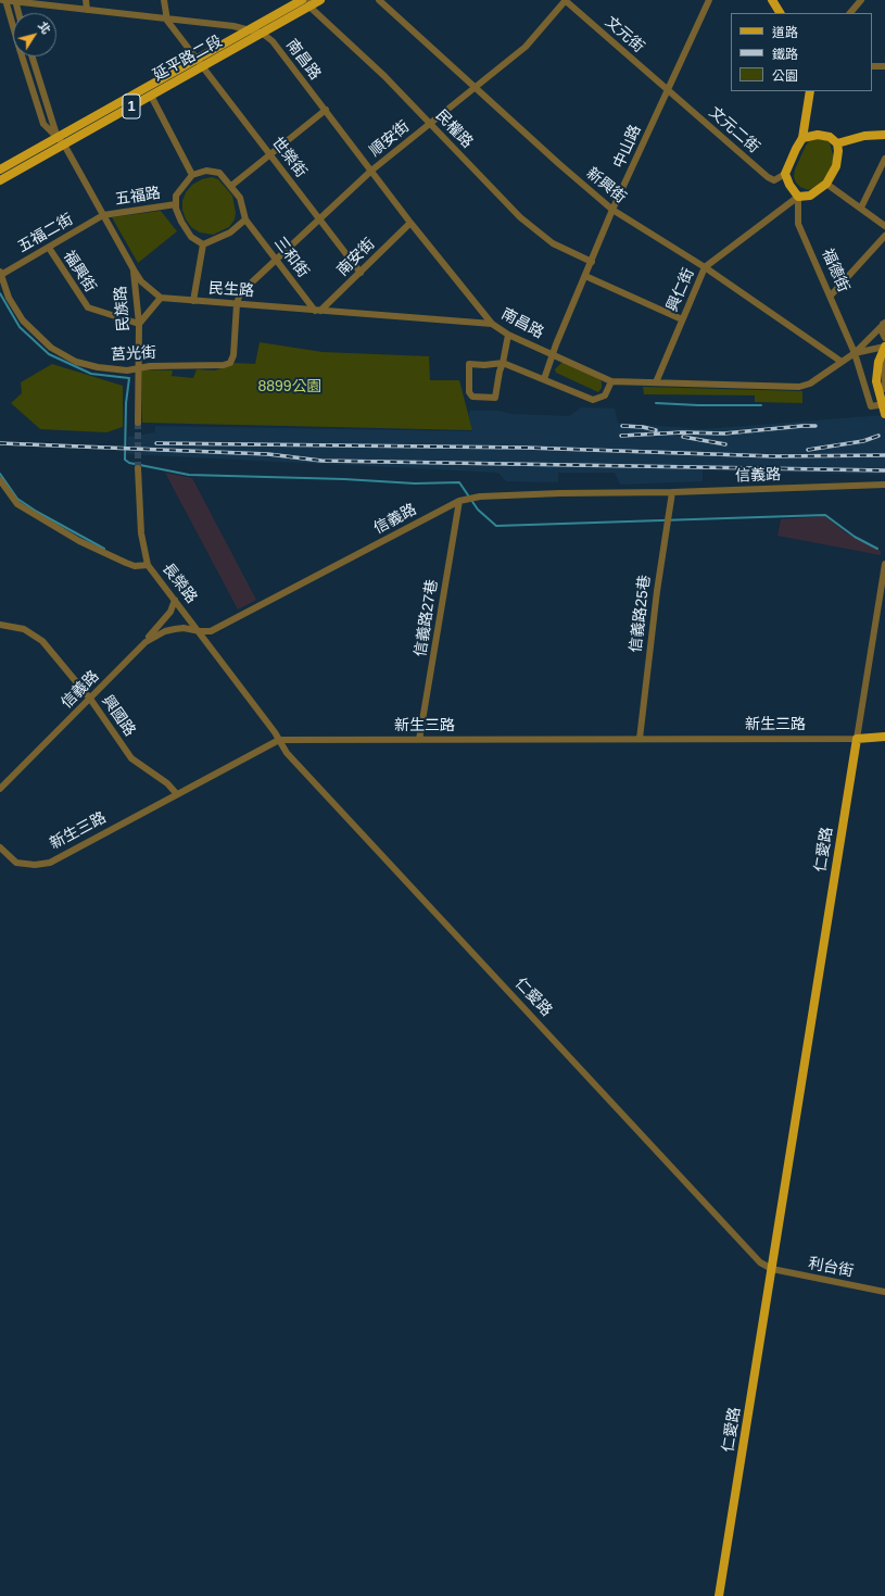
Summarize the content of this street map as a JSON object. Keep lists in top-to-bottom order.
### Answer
{
  "streets": {
    "main road": [
      "延平路二段",
      "1",
      "福德街",
      "新生三路",
      "仁愛路"
    ],
    "street": [
      "文元街",
      "南昌路",
      "民權路",
      "文元二街",
      "順安街",
      "中山路",
      "世榮街",
      "新興街",
      "五福路",
      "五福二街",
      "三和街",
      "南安街",
      "福興街",
      "民生路",
      "興仁街",
      "民族路",
      "莒光街",
      "信義路",
      "長榮路",
      "信義路25巷",
      "信義路27巷",
      "興國路",
      "利台街"
    ]
  },
  "crossings": [
    ["文元街", "文元二街"],
    ["文元街", "順安街"],
    ["文元街", "中山路"],
    ["延平路二段", "南昌路"],
    ["延平路二段", "民權路"],
    ["延平路二段", "世榮街"],
    ["南昌路", "順安街"],
    ["南昌路", "中山路"],
    ["南昌路", "新興街"],
    ["南昌路", "南安街"],
    ["南昌路", "福德街"],
    ["南昌路", "民生路"],
    ["南昌路", "興仁街"],
    ["民權路", "順安街"],
    ["民權路", "中山路"],
    ["文元二街", "中山路"],
    ["文元二街", "福德街"],
    ["文元二街", "興仁街"],
    ["順安街", "世榮街"],
    ["順安街", "新興街"],
    ["順安街", "三和街"],
    ["順安街", "民生路"],
    ["順安街", "莒光街"],
    ["中山路", "新興街"],
    ["世榮街", "南安街"],
    ["新興街", "興仁街"],
    ["五福路", "五福二街"],
    ["五福路", "三和街"],
    ["五福二街", "福興街"],
    ["五福二街", "莒光街"],
    ["三和街", "南安街"],
    ["三和街", "民生路"],
    ["南安街", "民生路"],
    ["福德街", "興仁街"],
    ["福興街", "民族路"],
    ["民生路", "莒光街"],
    ["民族路", "莒光街"],
    ["信義路", "長榮路"],
    ["信義路", "信義路25巷"],
    ["信義路", "信義路27巷"],
    ["信義路", "興國路"],
    ["長榮路", "新生三路"],
    ["長榮路", "仁愛路"],
    ["信義路25巷", "新生三路"],
    ["信義路27巷", "新生三路"],
    ["興國路", "新生三路"],
    ["新生三路", "仁愛路"],
    ["仁愛路", "利台街"]
  ],
  "parks": ["8899公園"],
  "legend": ["道路", "鐵路", "公園"],
  "north": "top right"
}
